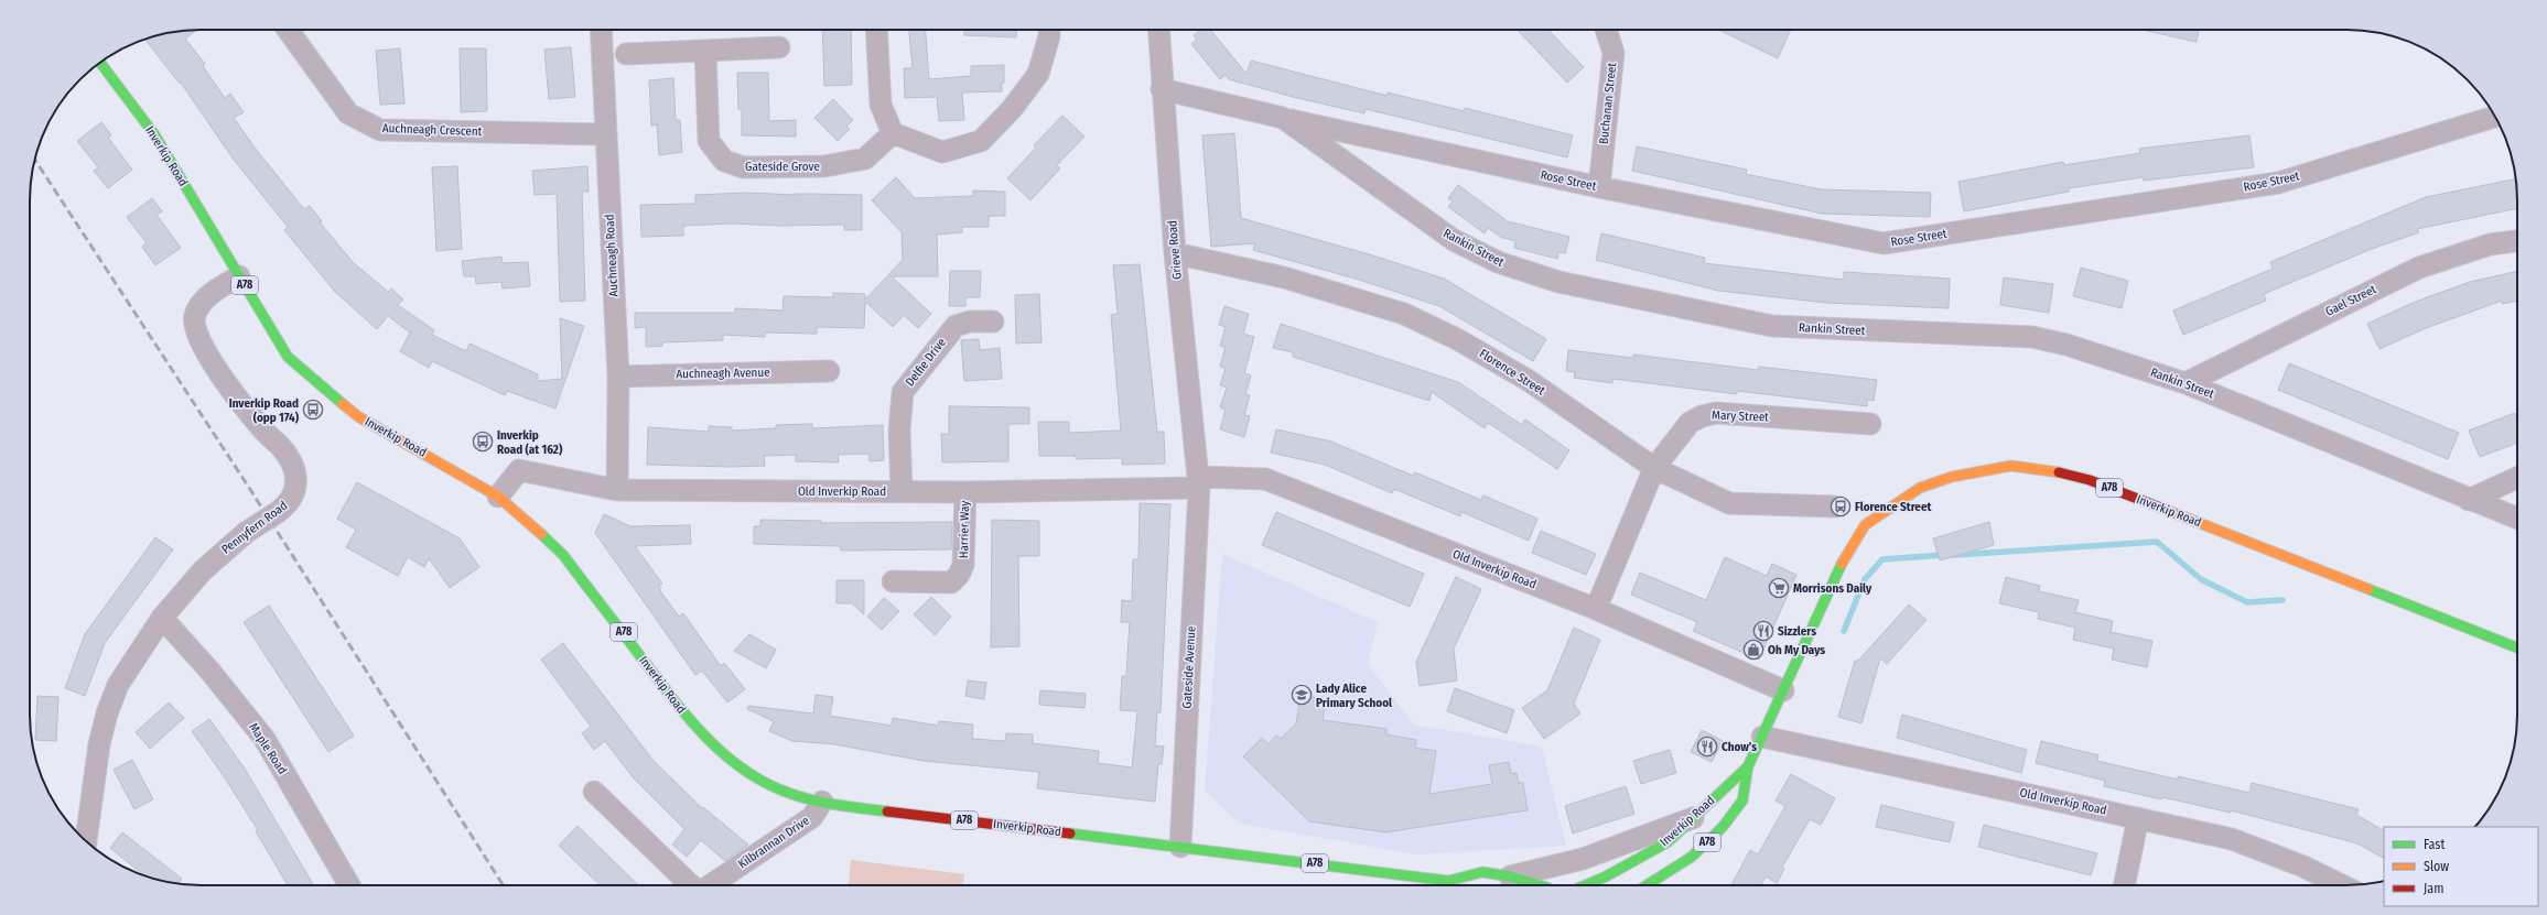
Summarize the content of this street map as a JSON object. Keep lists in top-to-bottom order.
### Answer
{
  "streets": {
    "highway": ["Inverkip Road", "A78"],
    "street": [
      "Buchanan Street",
      "Auchneagh Crescent",
      "Gateside Grove",
      "Rose Street",
      "Rankin Street",
      "Grieve Road",
      "Auchneagh Road",
      "Gael Street",
      "Delfie Drive",
      "Florence Street",
      "Auchneagh Avenue",
      "Mary Street",
      "Old Inverkip Road",
      "Pennyfern Road",
      "Harrier Way",
      "Gateside Avenue",
      "Maple Road",
      "Kilbrannan Drive"
    ]
  },
  "crossings": [
    ["Buchanan Street", "Rose Street"],
    ["Auchneagh Crescent", "Auchneagh Road"],
    ["Inverkip Road", "Old Inverkip Road"],
    ["Inverkip Road", "Pennyfern Road"],
    ["Inverkip Road", "Gateside Avenue"],
    ["Inverkip Road", "Kilbrannan Drive"],
    ["Rose Street", "Rankin Street"],
    ["Rankin Street", "Grieve Road"],
    ["Rankin Street", "Gael Street"],
    ["Grieve Road", "Florence Street"],
    ["Grieve Road", "Old Inverkip Road"],
    ["Grieve Road", "Gateside Avenue"],
    ["Auchneagh Road", "Auchneagh Avenue"],
    ["Auchneagh Road", "Old Inverkip Road"],
    ["Delfie Drive", "Old Inverkip Road"],
    ["Florence Street", "Mary Street"],
    ["Mary Street", "Old Inverkip Road"],
    ["Old Inverkip Road", "Harrier Way"],
    ["Old Inverkip Road", "Gateside Avenue"],
    ["Pennyfern Road", "Maple Road"]
  ],
  "places": {
    "bus stop": ["Inverkip Road (opp 174)", "Inverkip Road (at 162)", "Florence Street"],
    "supermarket": ["Morrisons Daily"],
    "restaurant": ["Sizzlers", "Chow's"],
    "shop": ["Oh My Days"],
    "school or university": ["Lady Alice Primary School"]
  },
  "legend": ["Fast", "Slow", "Jam"]
}
